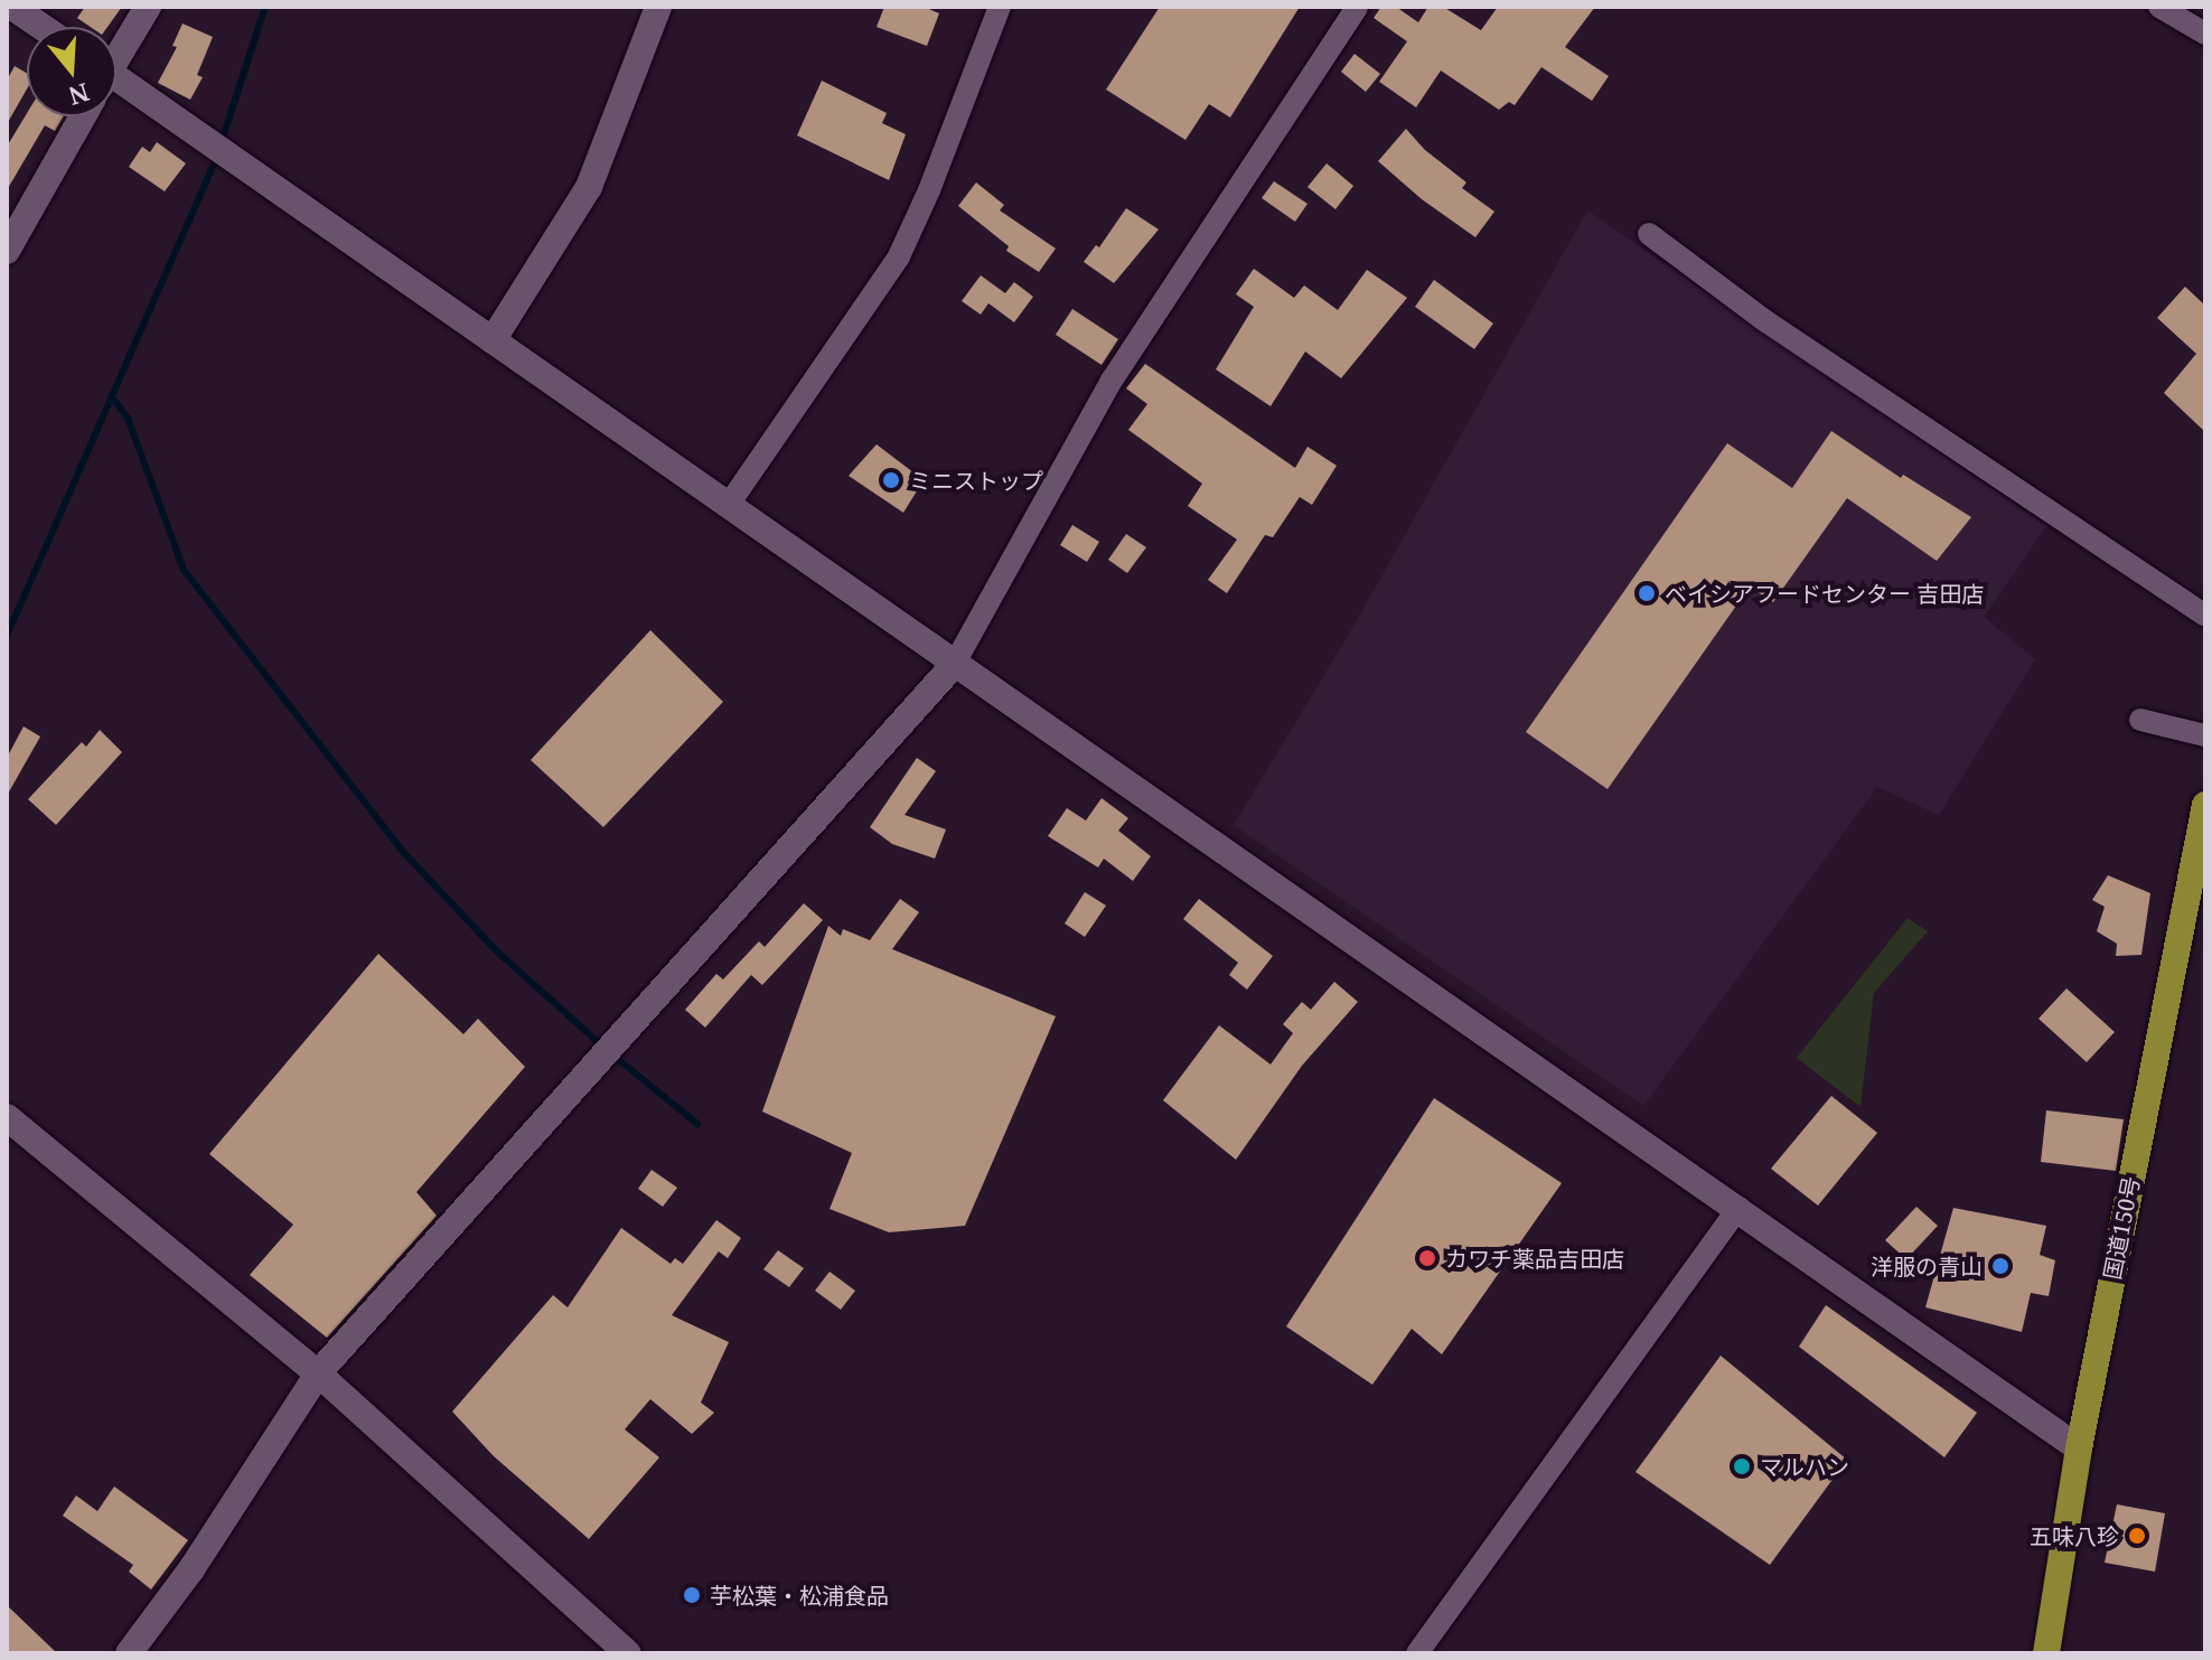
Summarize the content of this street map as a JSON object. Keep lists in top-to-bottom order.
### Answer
{
  "streets": {
    "highway": ["国道150号"]
  },
  "places": [
    "ミニストップ",
    "ベイシアフードセンター 吉田店",
    "カワチ薬品吉田店",
    "洋服の青山",
    "マルハン",
    "五味八珍",
    "芋松葉・松浦食品"
  ],
  "north": "bottom"
}
